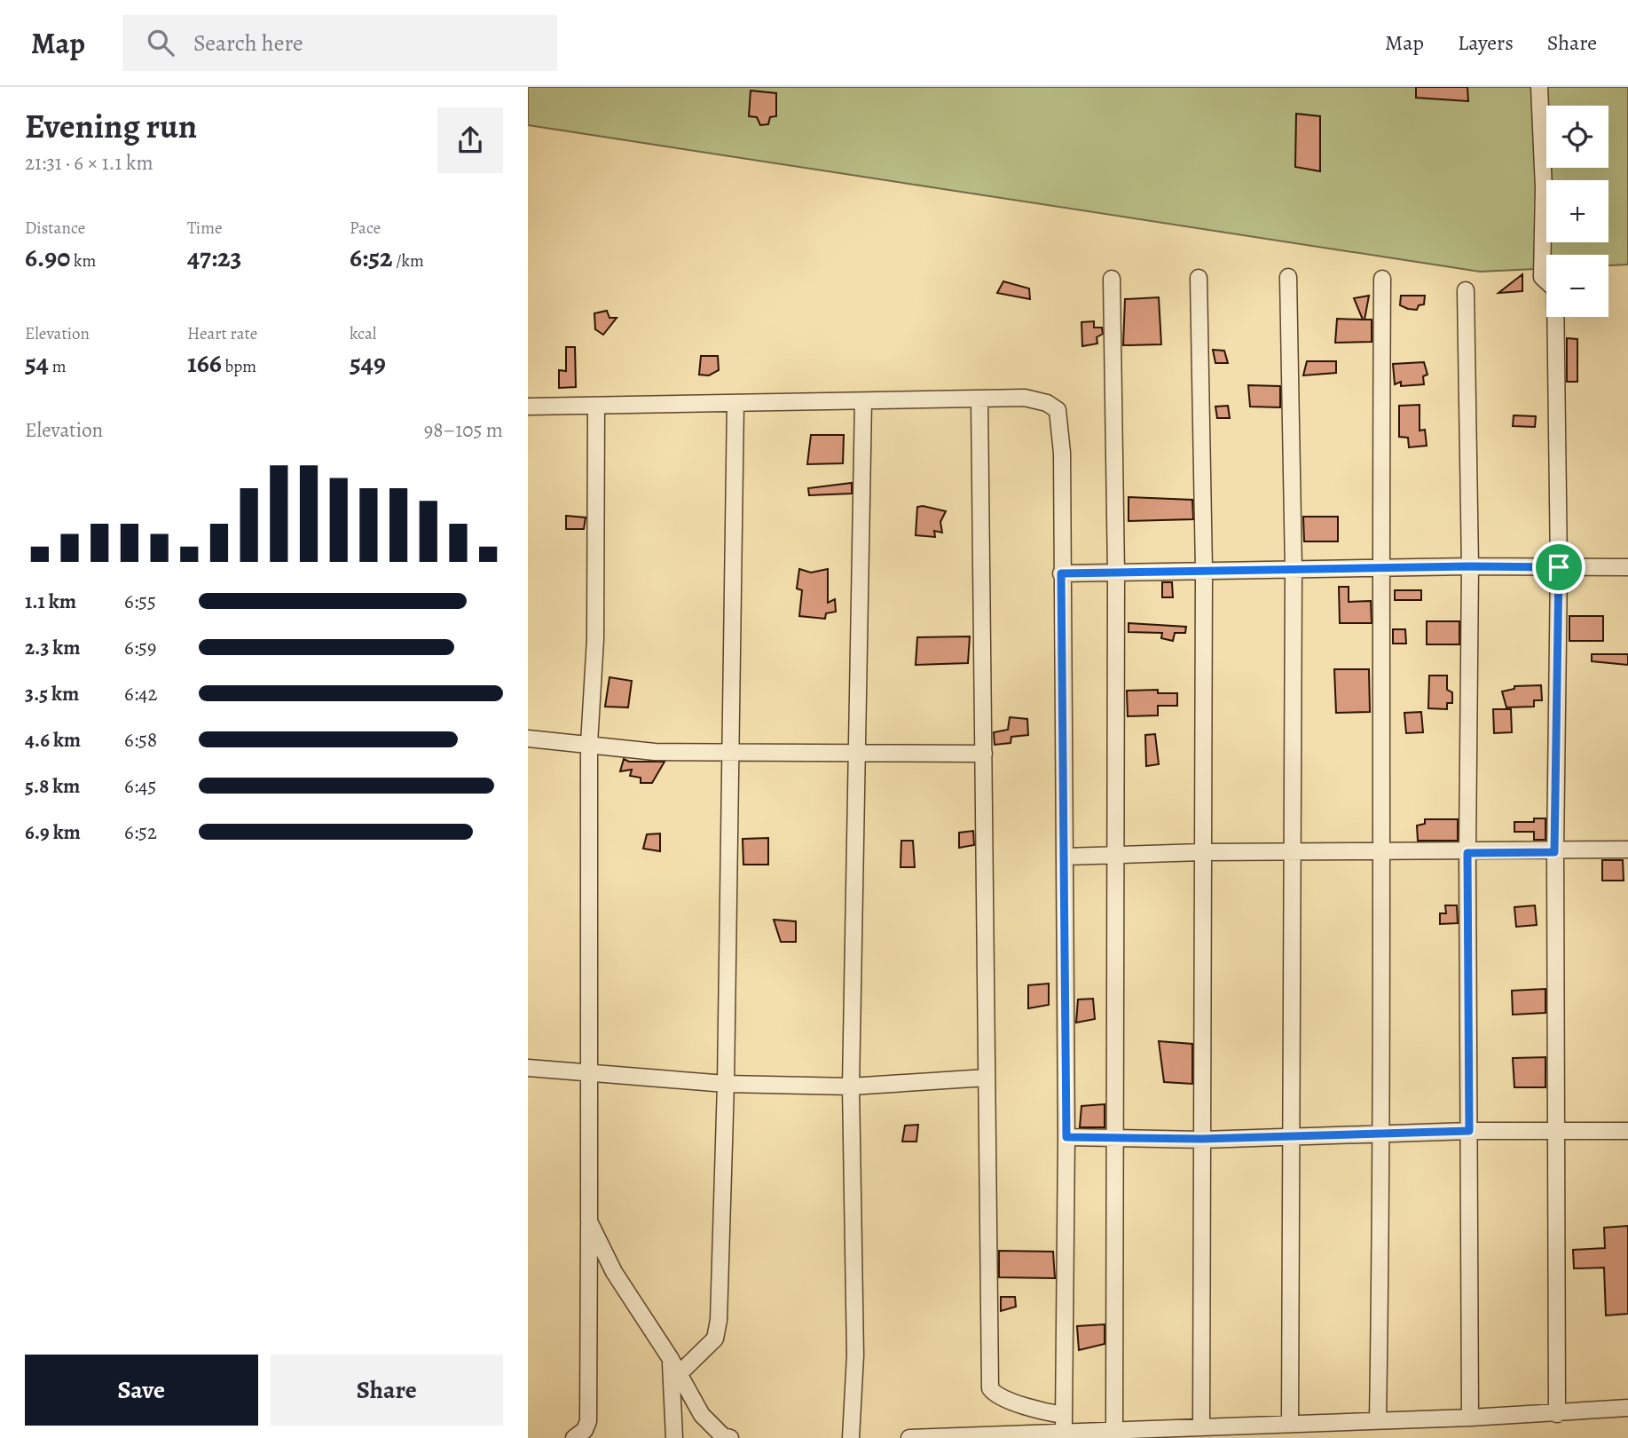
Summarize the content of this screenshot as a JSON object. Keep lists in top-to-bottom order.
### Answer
{
  "page": {
    "header": "Map",
    "search": "Search here",
    "nav": ["Map", "Layers", "Share"],
    "heading": ["Evening run", "21:31 · 6 × 1.1 km"],
    "map_buttons": ["+", "−"],
    "stats": [
      ["Distance", "6.90 km"],
      ["Time", "47:23"],
      ["Pace", "6:52 /km"],
      ["Elevation", "54 m"],
      ["Heart rate", "166 bpm"],
      ["kcal", "549"]
    ],
    "chart": ["Elevation", "98–105 m"],
    "list": [
      {
        "name": "1.1 km",
        "note": "6:55"
      },
      {
        "name": "2.3 km",
        "note": "6:59"
      },
      {
        "name": "3.5 km",
        "note": "6:42"
      },
      {
        "name": "4.6 km",
        "note": "6:58"
      },
      {
        "name": "5.8 km",
        "note": "6:45"
      },
      {
        "name": "6.9 km",
        "note": "6:52"
      }
    ],
    "buttons": ["Save", "Share"]
  }
}
